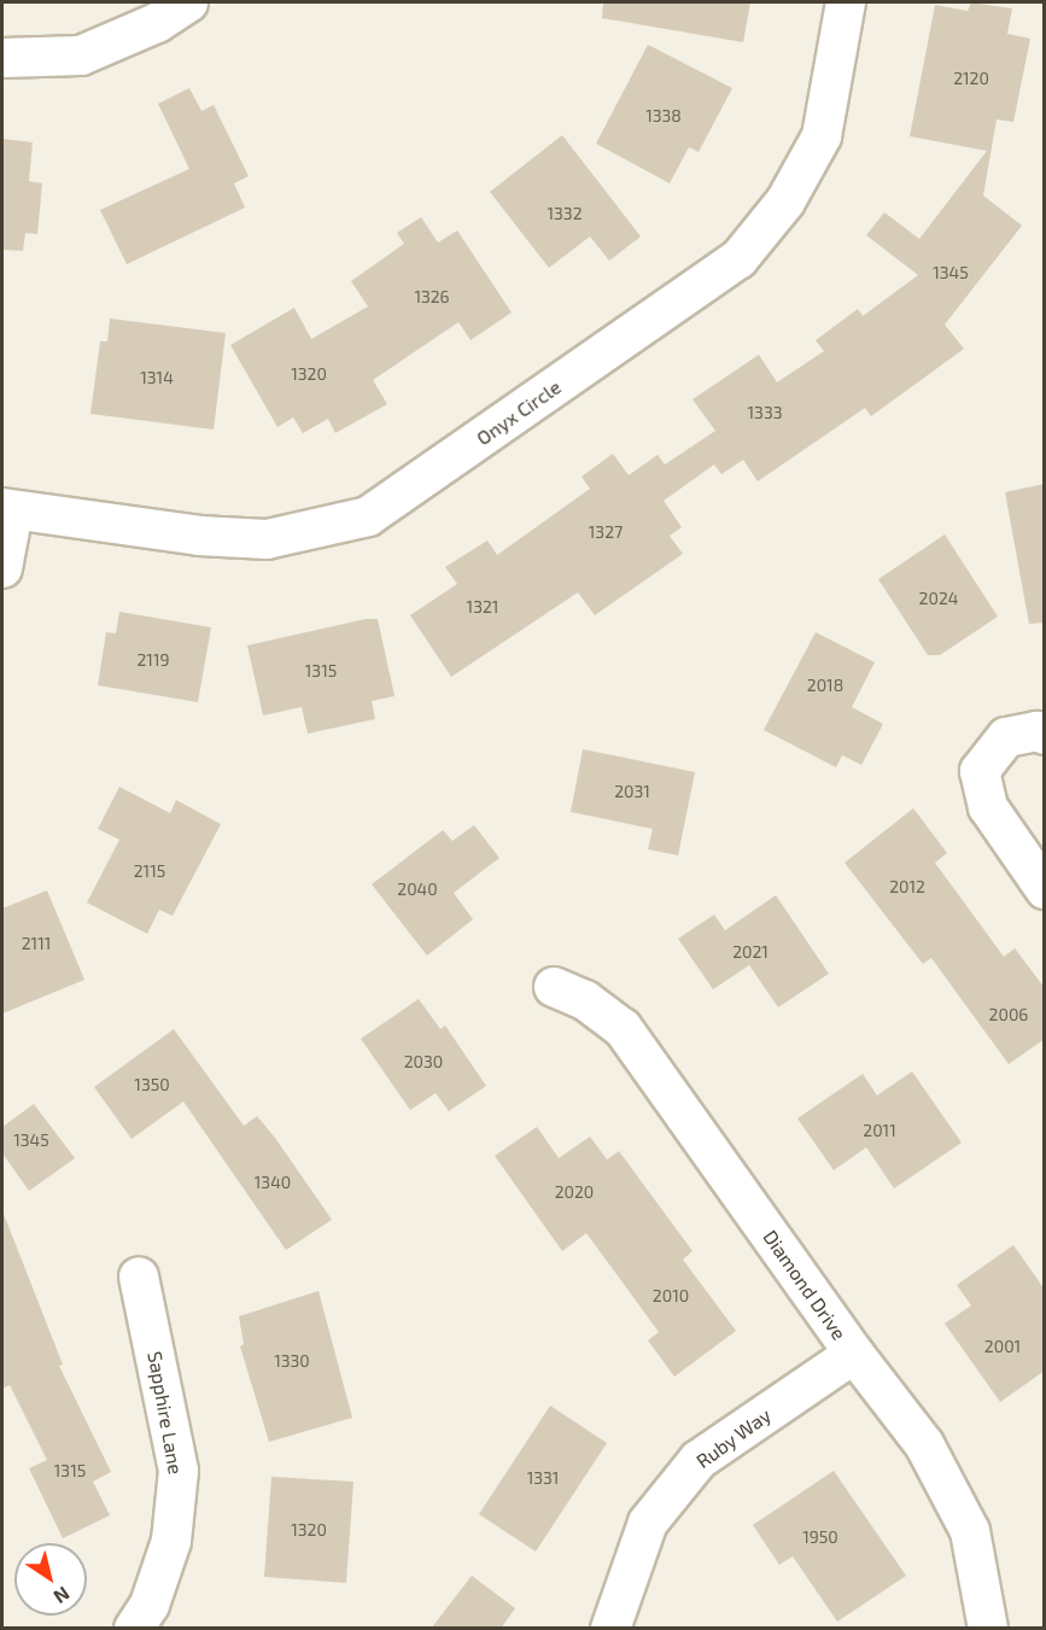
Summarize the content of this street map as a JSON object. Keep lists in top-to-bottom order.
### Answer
{
  "streets": {
    "street": [
      "Onyx Circle",
      "Diamond Drive",
      "Sapphire Lane",
      "Ruby Way"
    ]
  },
  "crossings": [
    ["Diamond Drive", "Ruby Way"]
  ],
  "house_numbers": [
    "2120",
    "1338",
    "1332",
    "1345",
    "1326",
    "1320",
    "1314",
    "1333",
    "1327",
    "2024",
    "1321",
    "2119",
    "1315",
    "2018",
    "2031",
    "2115",
    "2012",
    "2040",
    "2111",
    "2021",
    "2006",
    "2030",
    "1350",
    "2011",
    "1345",
    "1340",
    "2020",
    "2010",
    "2001",
    "1330",
    "1315",
    "1331",
    "1320",
    "1950"
  ],
  "north": "bottom right"
}
